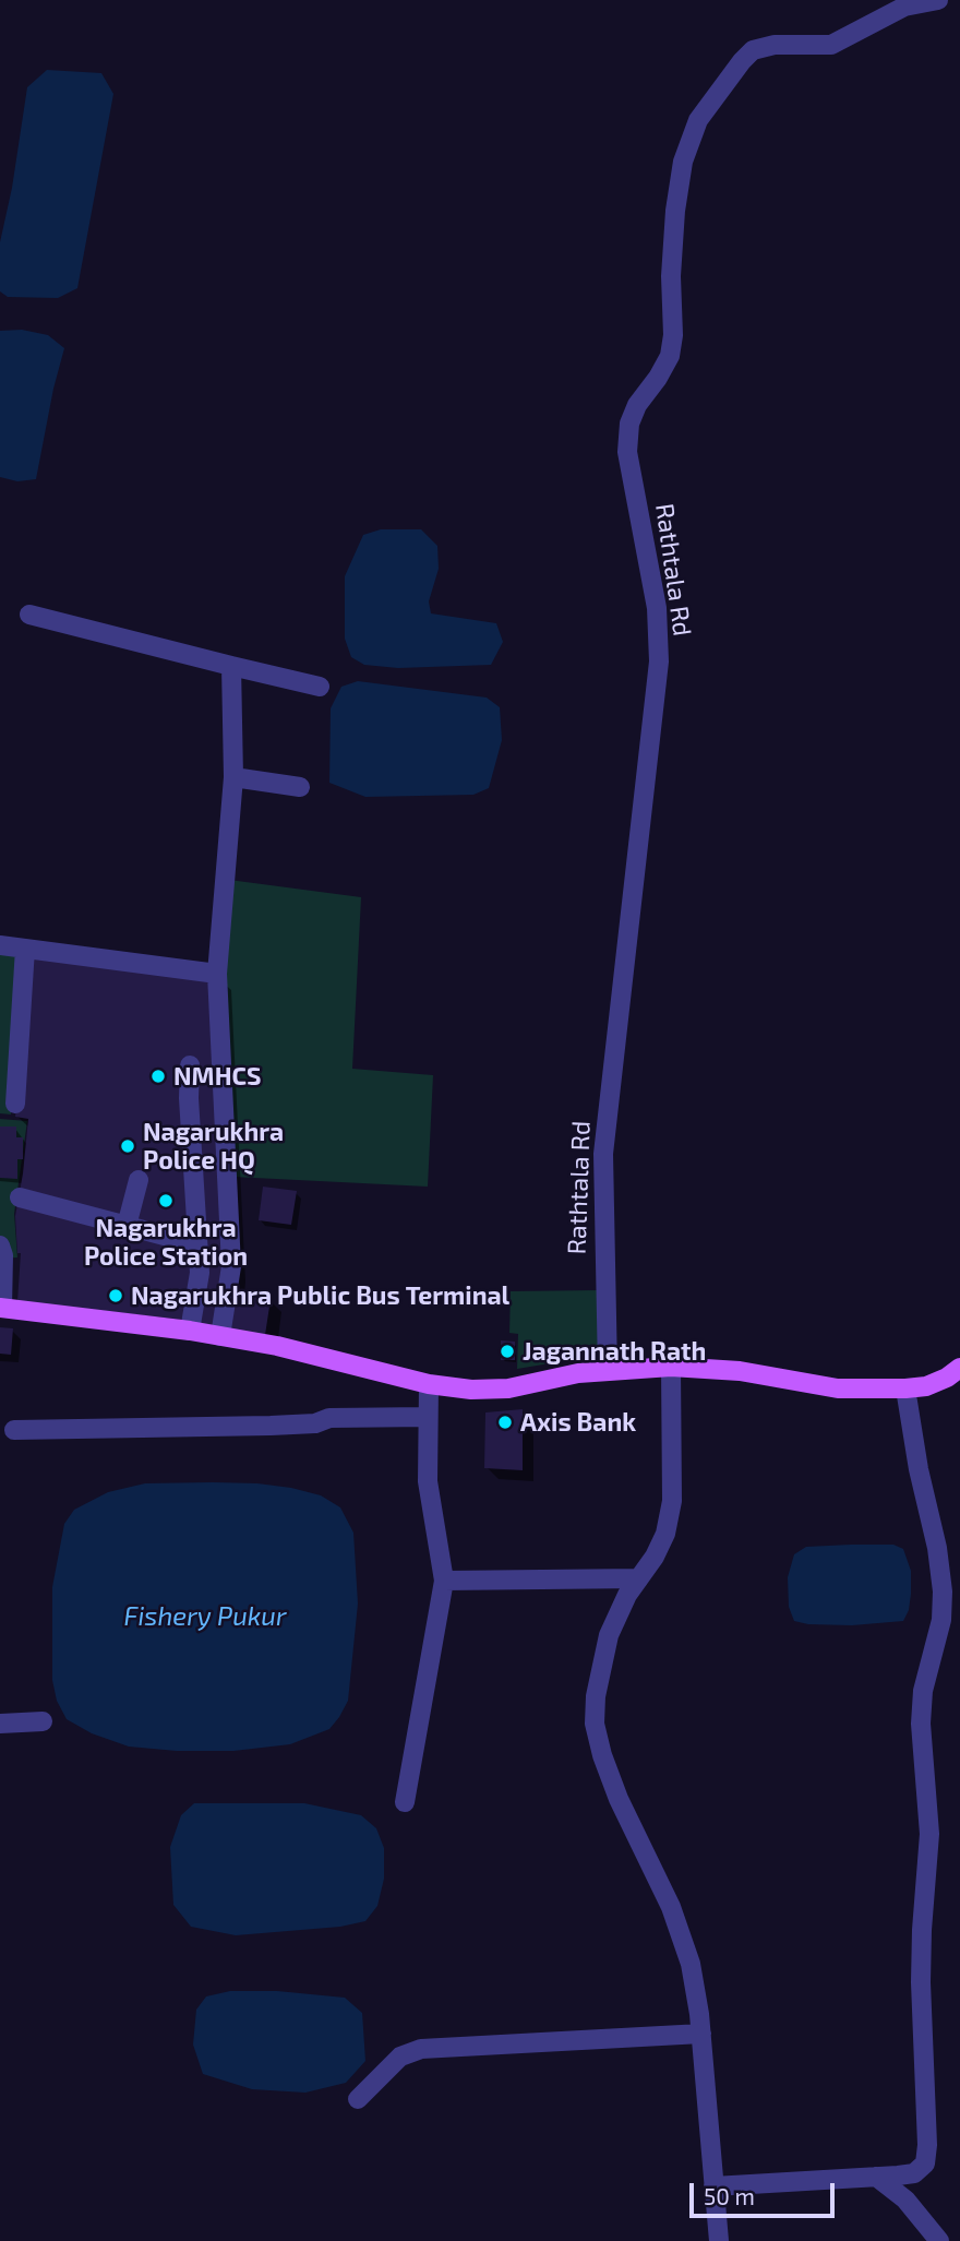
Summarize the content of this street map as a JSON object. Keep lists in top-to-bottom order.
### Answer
{
  "streets": {
    "street": ["Rathtala Rd"]
  },
  "water": ["Fishery Pukur"],
  "places": [
    "NMHCS",
    "Nagarukhra Police HQ",
    "Nagarukhra Police Station",
    "Nagarukhra Public Bus Terminal",
    "Jagannath Rath",
    "Axis Bank"
  ],
  "scale_bar": "50 m"
}
